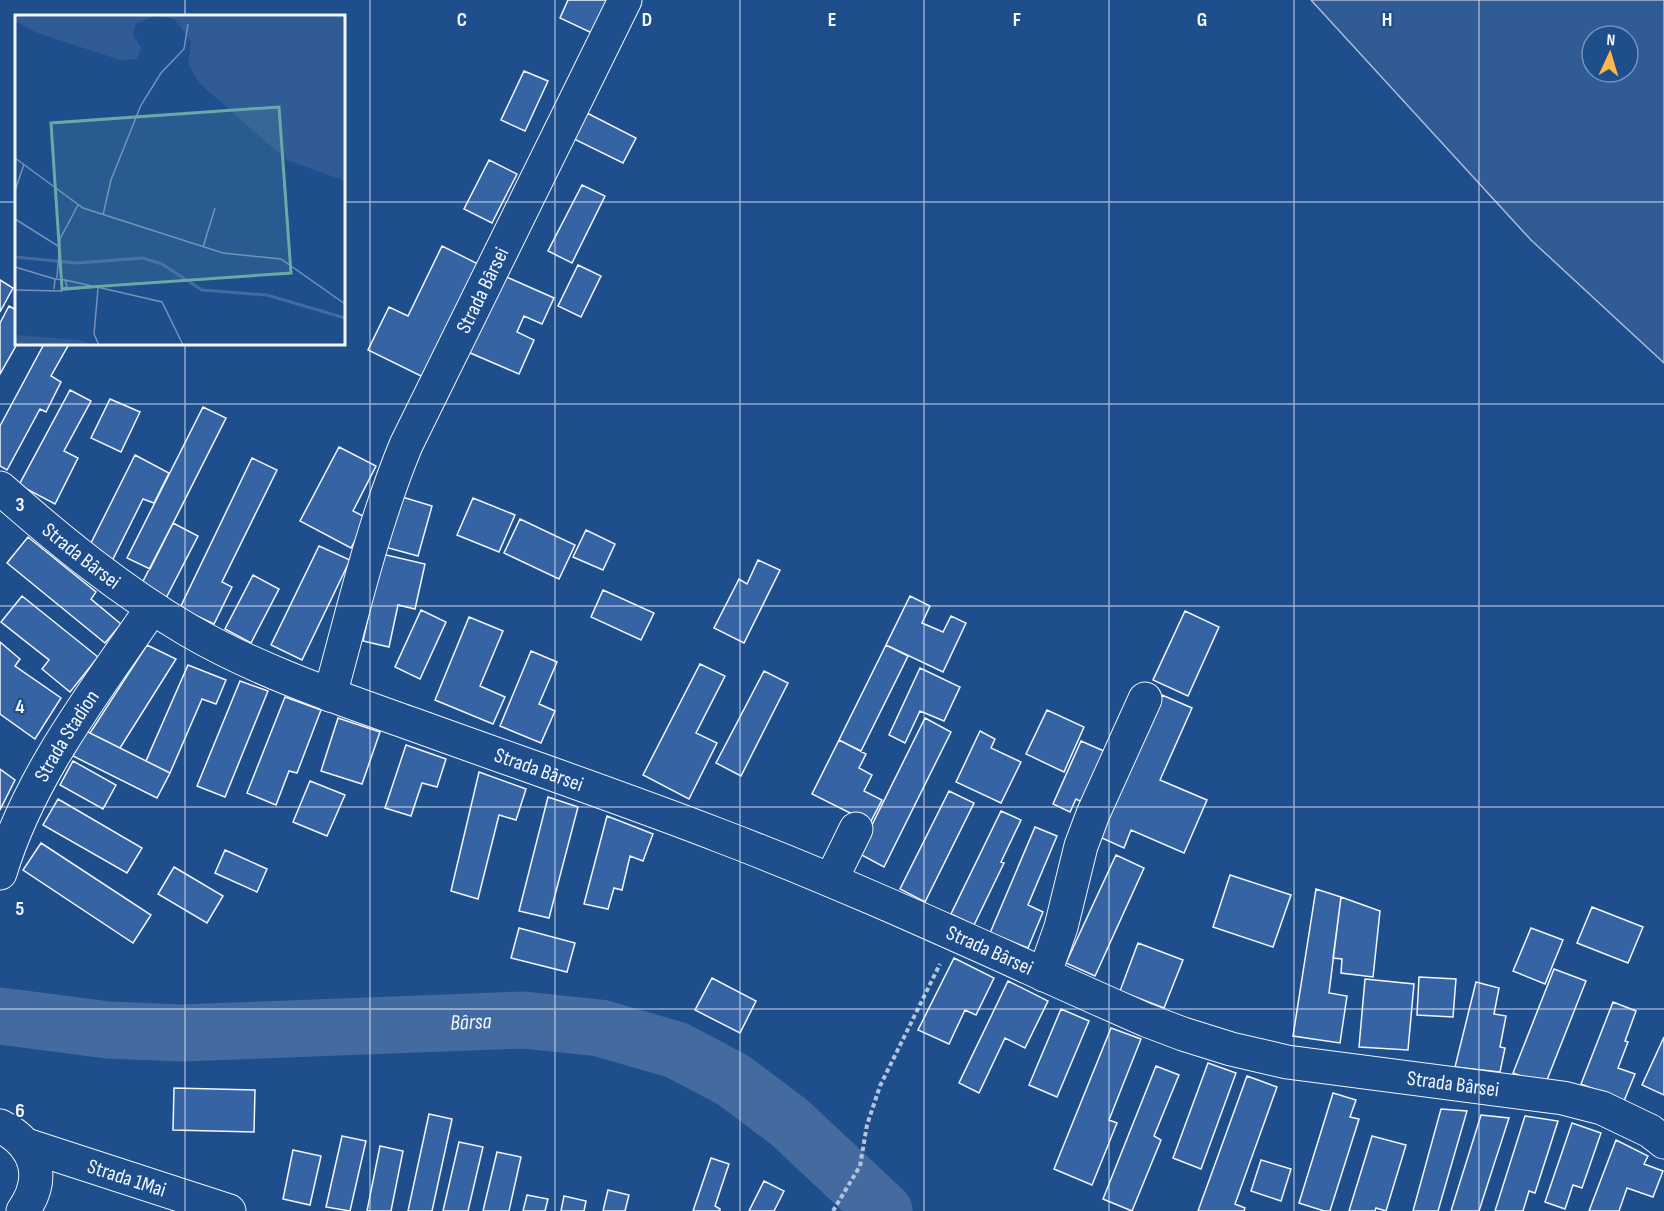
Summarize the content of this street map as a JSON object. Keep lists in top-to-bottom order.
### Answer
{
  "streets": {
    "street": ["Strada Bârsei", "Strada Stadion", "Strada 1Mai"]
  },
  "crossings": [
    ["Strada Bârsei", "Strada Stadion"]
  ],
  "water": ["Bârsa"],
  "north": "top",
  "grid": {
    "columns": [
      "C",
      "D",
      "E",
      "F",
      "G",
      "H"
    ],
    "rows": [
      "3",
      "4",
      "5",
      "6"
    ]
  }
}
